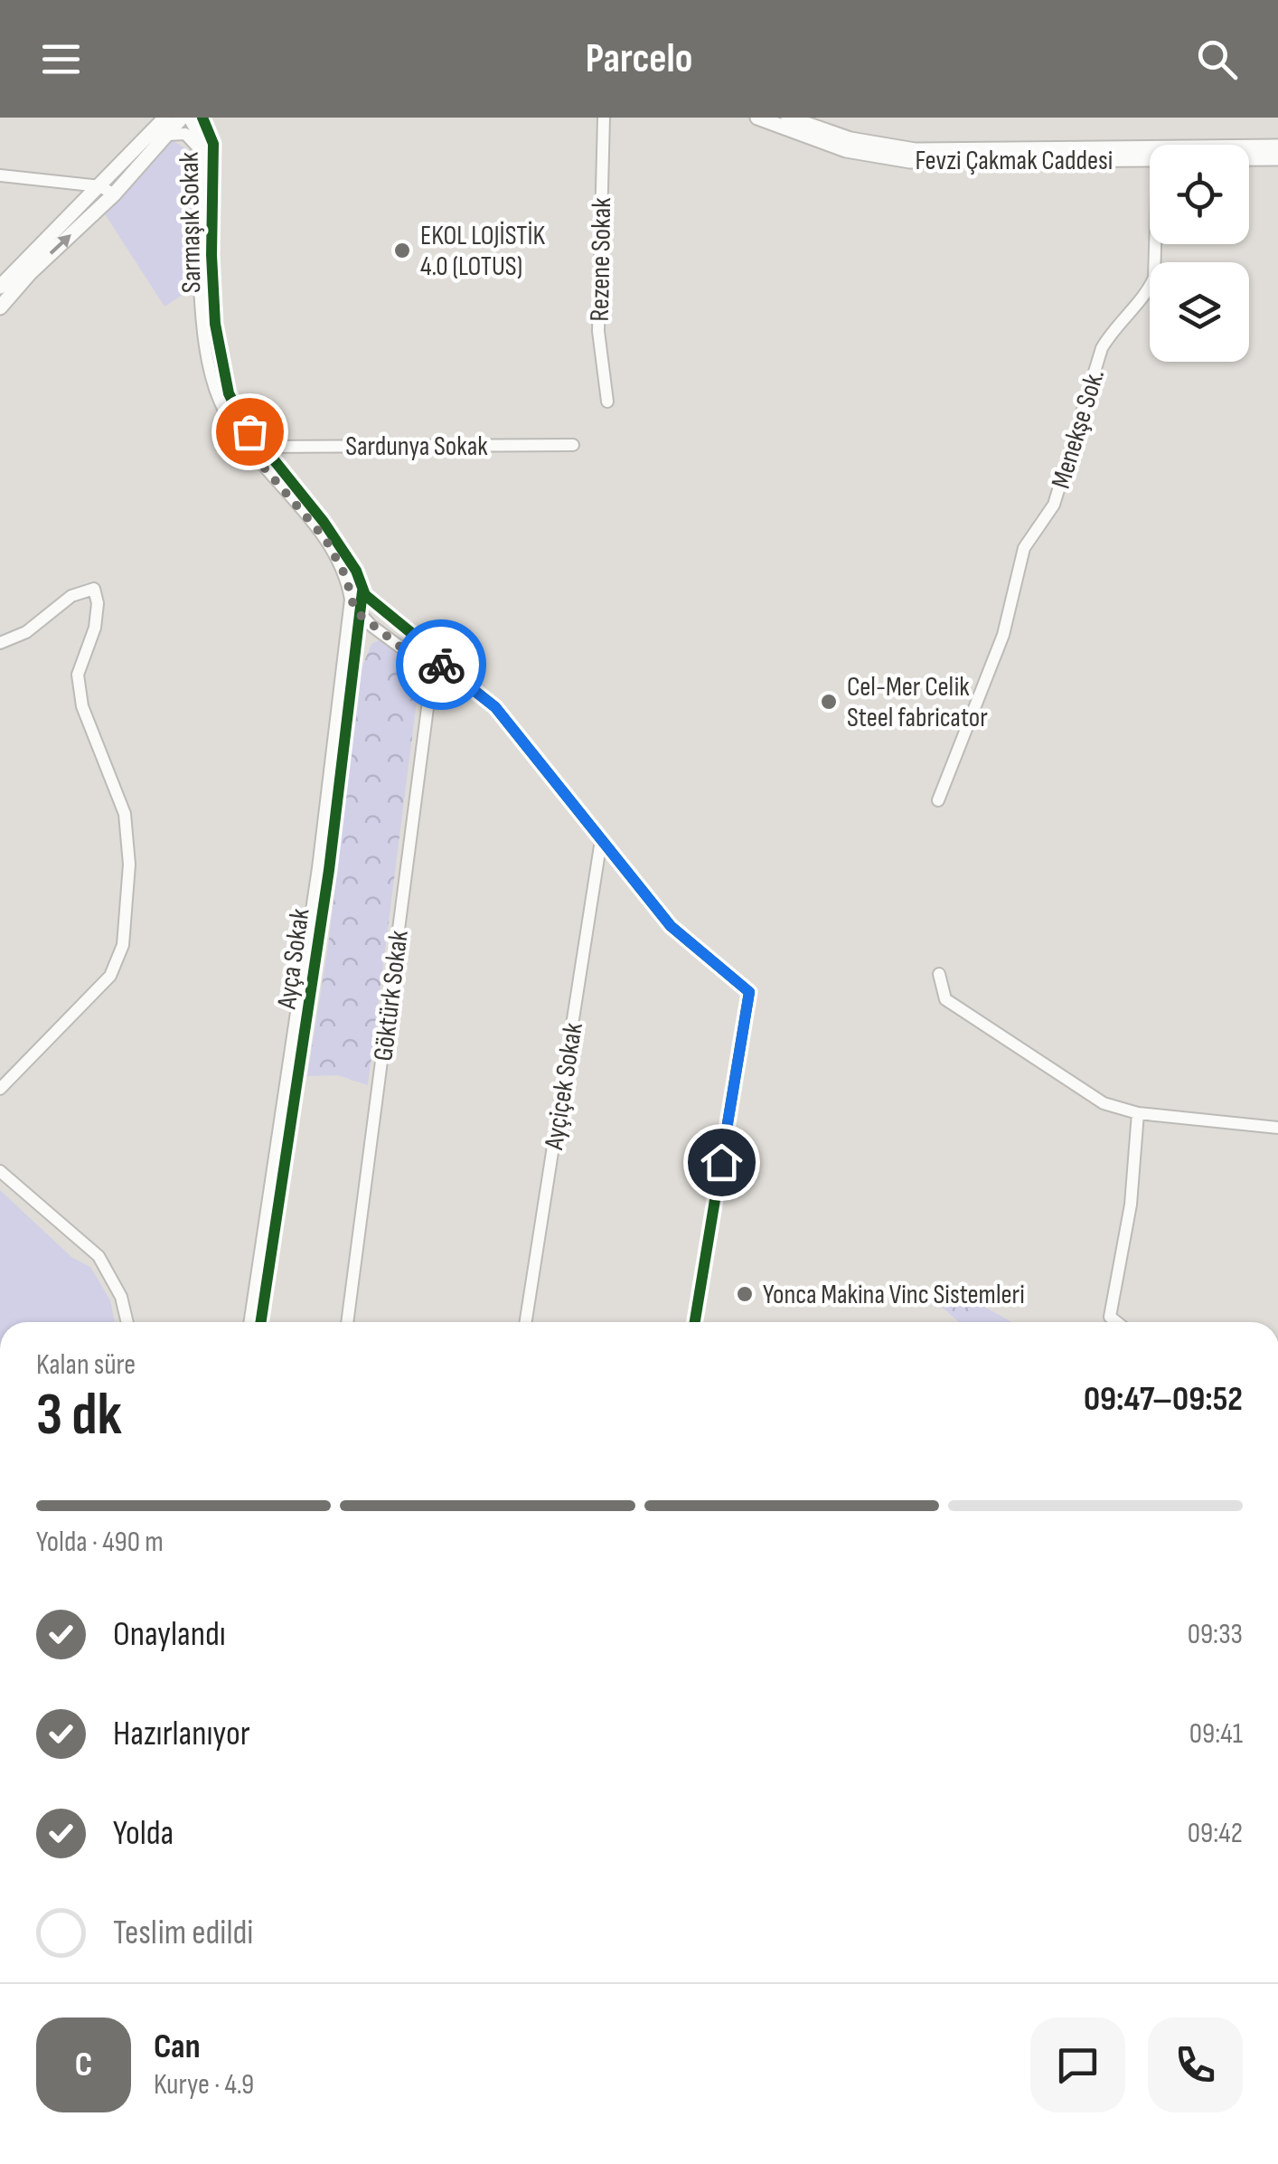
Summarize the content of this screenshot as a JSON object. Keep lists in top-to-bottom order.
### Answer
{
  "streets": {
    "main road": ["Fevzi Çakmak Caddesi"],
    "street": [
      "Sarmaşık Sokak",
      "Rezene Sokak",
      "Menekşe Sok.",
      "Sardunya Sokak",
      "Ayça Sokak",
      "Göktürk Sokak",
      "Ayçiçek Sokak"
    ]
  },
  "crossings": [
    ["Sarmaşık Sokak", "Sardunya Sokak"],
    ["Sarmaşık Sokak", "Ayça Sokak"],
    ["Sarmaşık Sokak", "Göktürk Sokak"],
    ["Sarmaşık Sokak", "Ayçiçek Sokak"]
  ],
  "places": ["EKOL LOJİSTİK 4.0 (LOTUS)", "Cel-Mer Celik Steel fabricator", "Yonca Makina Vinc Sistemleri"],
  "page": {
    "header": "Parcelo",
    "heading": ["3 dk", "Kalan süre", "09:47–09:52"],
    "panel": ["Can", "Kurye · 4.9"],
    "bar": "Yolda · 490 m",
    "list": [
      ["Onaylandı", "09:33"],
      ["Hazırlanıyor", "09:41"],
      ["Yolda", "09:42"],
      "Teslim edildi"
    ],
    "round": "C"
  }
}
